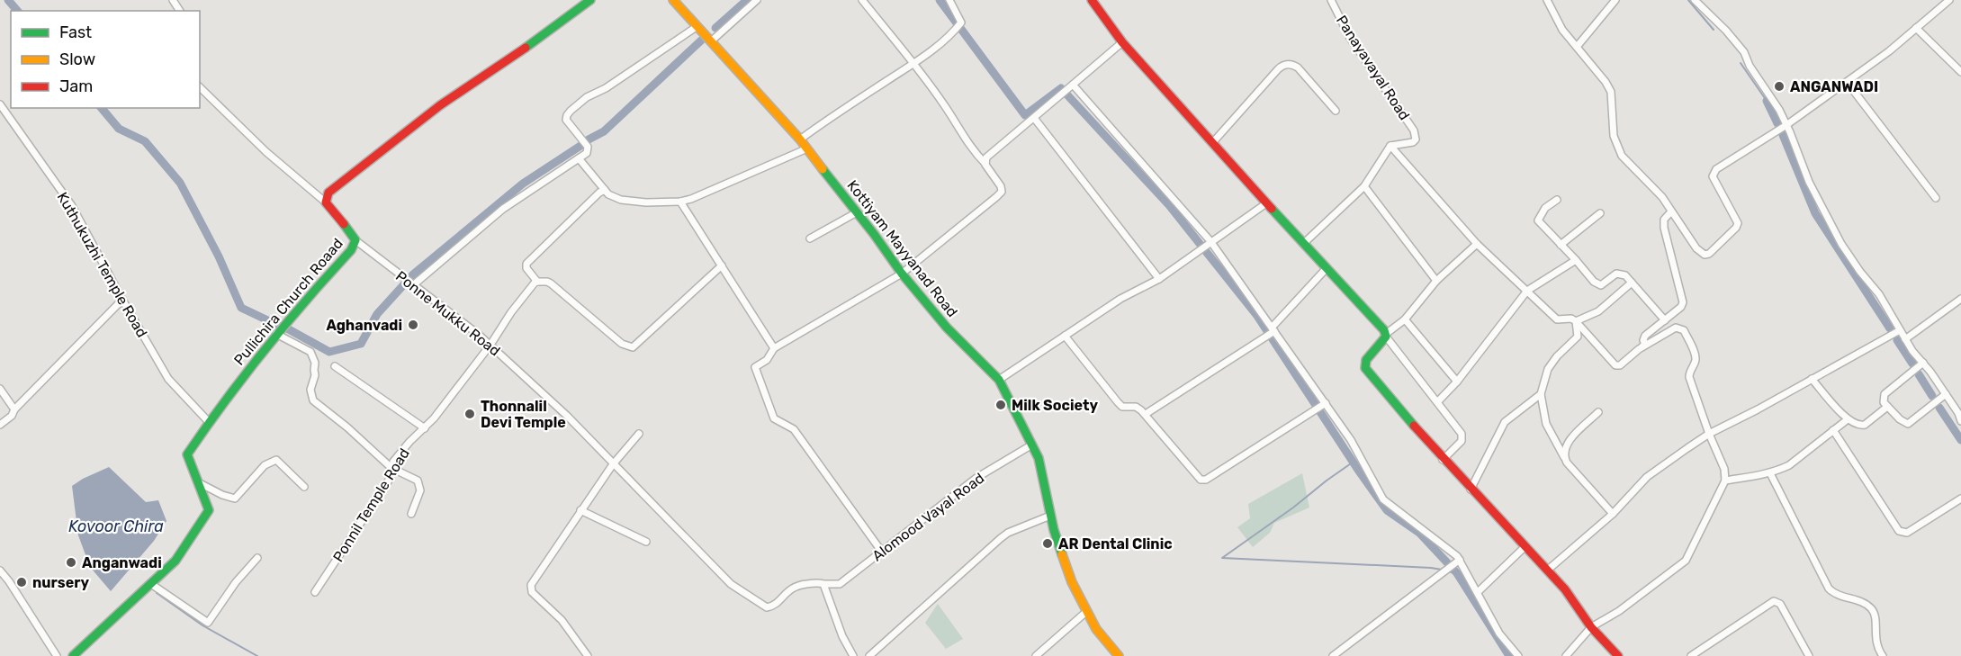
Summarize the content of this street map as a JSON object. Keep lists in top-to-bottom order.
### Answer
{
  "streets": {
    "main road": ["Kottiyam Mayyanad Road", "Pullichira Church Roaad"],
    "street": [
      "Panayavayal Road",
      "Kuthukuzhi Temple Road",
      "Ponne Mukku Road",
      "Ponnil Temple Road",
      "Alomood Vayal Road"
    ]
  },
  "crossings": [
    ["Kottiyam Mayyanad Road", "Alomood Vayal Road"],
    ["Kuthukuzhi Temple Road", "Pullichira Church Roaad"],
    ["Pullichira Church Roaad", "Ponne Mukku Road"],
    ["Ponne Mukku Road", "Ponnil Temple Road"],
    ["Ponne Mukku Road", "Alomood Vayal Road"]
  ],
  "water": ["Kovoor Chira"],
  "places": [
    "ANGANWADI",
    "Aghanvadi",
    "Milk Society",
    "Thonnalil Devi Temple",
    "AR Dental Clinic",
    "Anganwadi",
    "nursery"
  ],
  "legend": ["Fast", "Slow", "Jam"]
}
